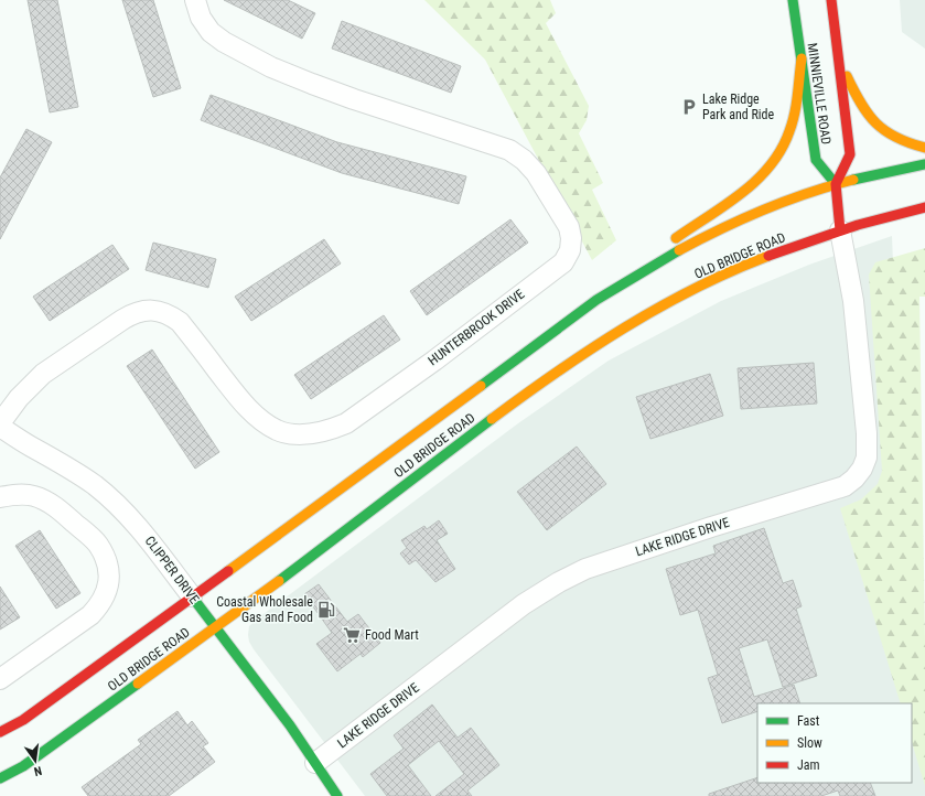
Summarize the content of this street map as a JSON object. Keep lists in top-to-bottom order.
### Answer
{
  "streets": {
    "main road": ["MINNIEVILLE ROAD", "OLD BRIDGE ROAD", "CLIPPER DRIVE"],
    "street": ["HUNTERBROOK DRIVE", "LAKE RIDGE DRIVE"]
  },
  "crossings": [
    ["MINNIEVILLE ROAD", "OLD BRIDGE ROAD"],
    ["OLD BRIDGE ROAD", "LAKE RIDGE DRIVE"],
    ["OLD BRIDGE ROAD", "CLIPPER DRIVE"],
    ["HUNTERBROOK DRIVE", "CLIPPER DRIVE"],
    ["LAKE RIDGE DRIVE", "CLIPPER DRIVE"]
  ],
  "places": {
    "parking": ["Lake Ridge Park and Ride"],
    "fuel station": ["Coastal Wholesale Gas and Food"],
    "supermarket": ["Food Mart"]
  },
  "legend": ["Fast", "Slow", "Jam"],
  "north": "bottom"
}
